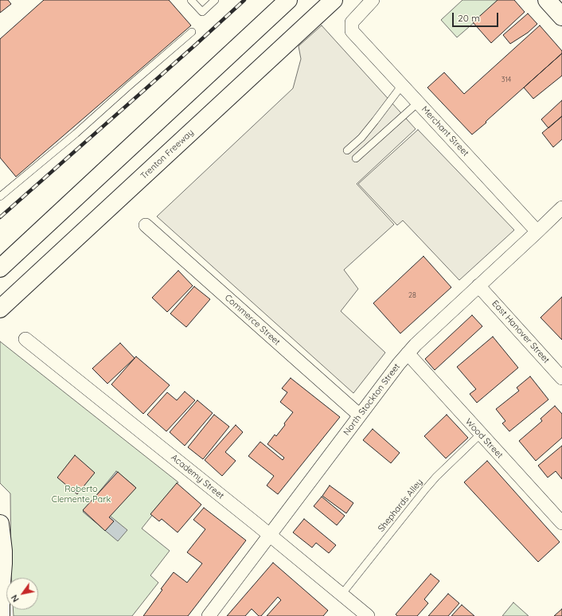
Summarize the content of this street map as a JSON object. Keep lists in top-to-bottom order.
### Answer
{
  "streets": {
    "main road": ["Trenton Freeway"],
    "street": [
      "Merchant Street",
      "Commerce Street",
      "East Hanover Street",
      "North Stockton Street",
      "Wood Street",
      "Academy Street"
    ],
    "lane": ["Shephards Alley"]
  },
  "crossings": [
    ["Merchant Street", "North Stockton Street"],
    ["Commerce Street", "North Stockton Street"],
    ["East Hanover Street", "North Stockton Street"],
    ["North Stockton Street", "Wood Street"],
    ["North Stockton Street", "Academy Street"],
    ["Wood Street", "Shephards Alley"],
    ["Academy Street", "Shephards Alley"]
  ],
  "parks": ["Roberto Clemente Park"],
  "house_numbers": ["314", "28"],
  "scale_bar": "20 m",
  "north": "bottom left"
}
